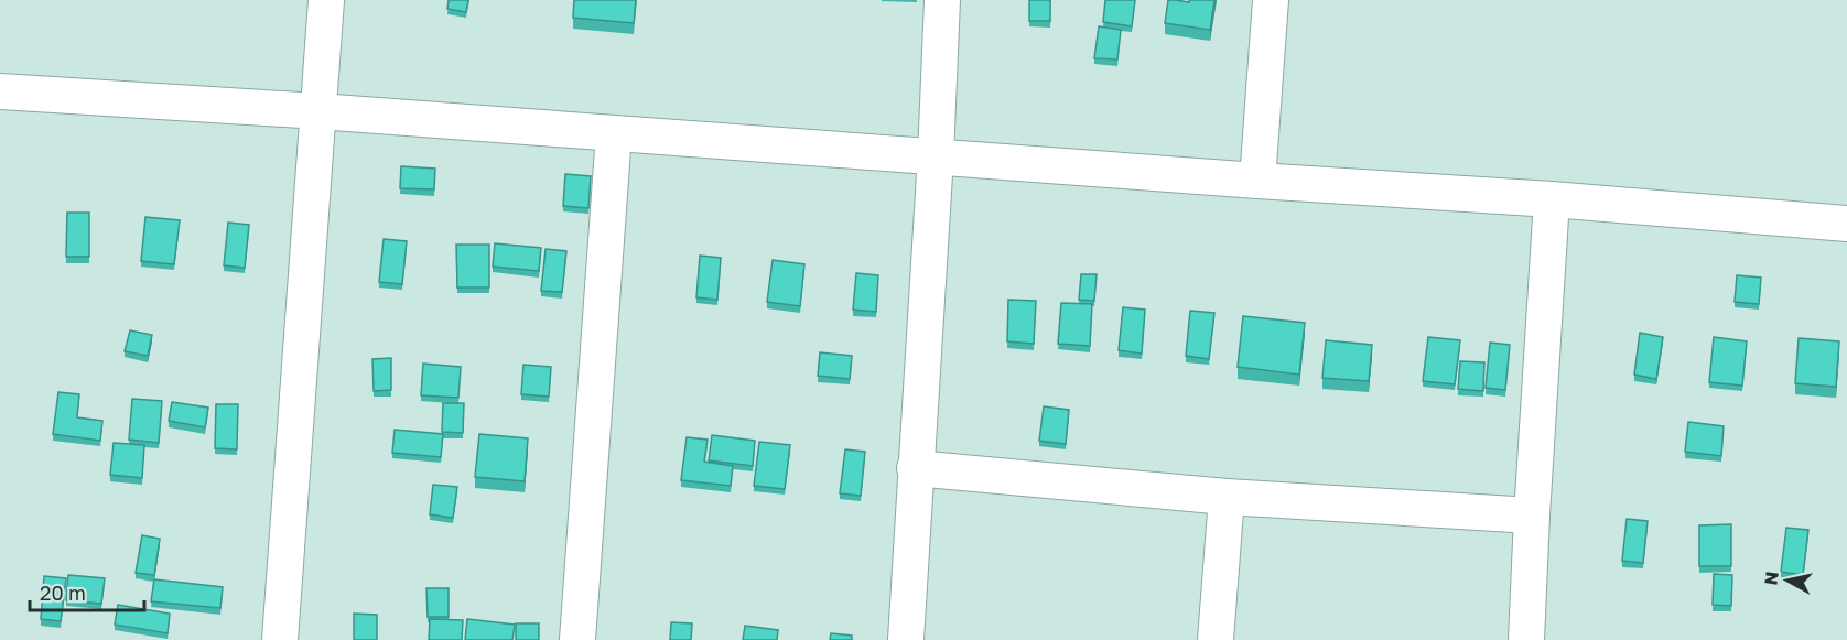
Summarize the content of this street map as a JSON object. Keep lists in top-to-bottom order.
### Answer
{
  "scale_bar": "20 m",
  "north": "left"
}
